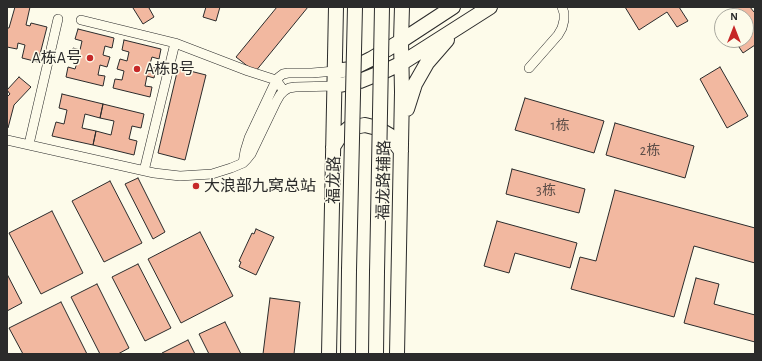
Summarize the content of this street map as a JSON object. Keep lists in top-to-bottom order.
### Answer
{
  "streets": {
    "main road": ["福龙路", "福龙路辅路"]
  },
  "places": ["A栋A号", "A栋B号", "大浪部九窝总站"],
  "house_numbers": ["1栋", "2栋", "3栋"],
  "north": "top"
}
